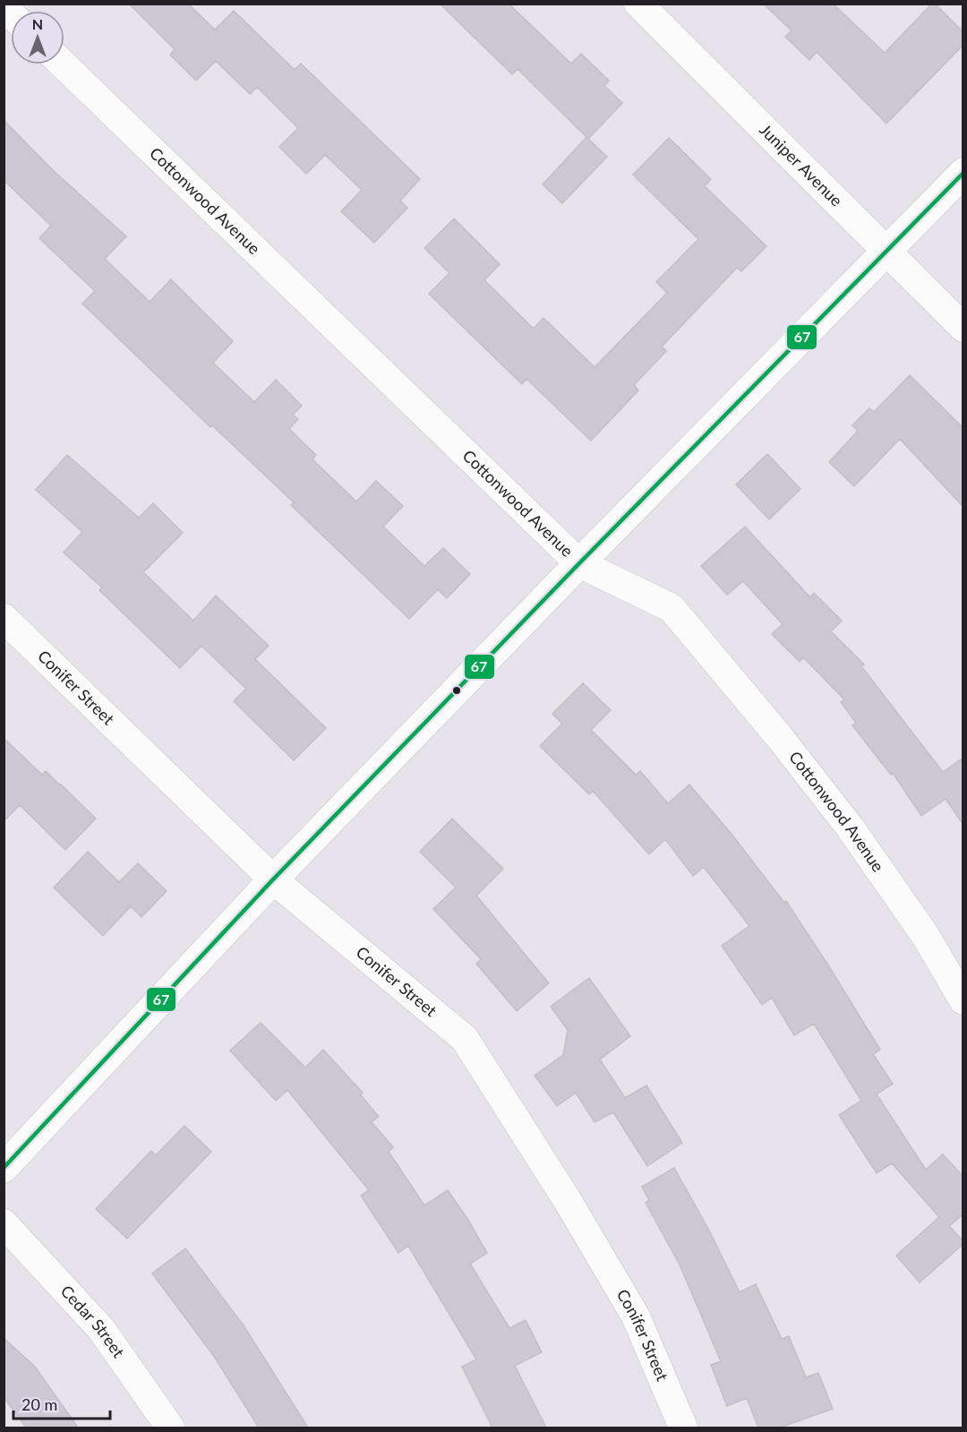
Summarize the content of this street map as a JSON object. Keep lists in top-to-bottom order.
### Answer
{
  "streets": {
    "street": [
      "Juniper Avenue",
      "Cottonwood Avenue",
      "Conifer Street",
      "Cedar Street"
    ]
  },
  "lines": ["transit line 67"],
  "scale_bar": "20 m",
  "north": "top"
}
